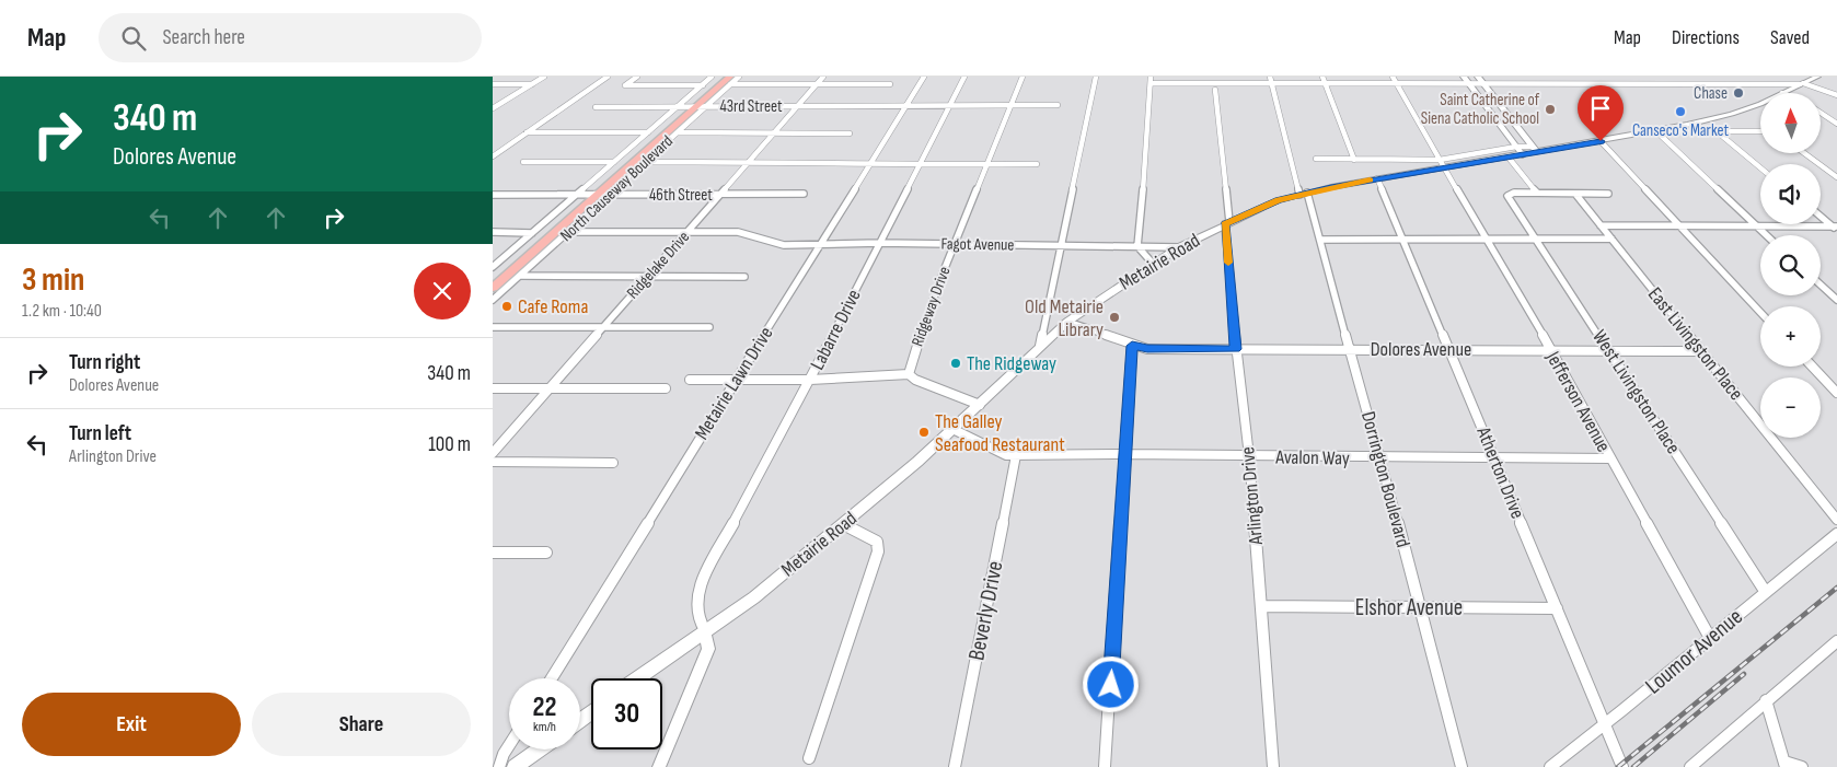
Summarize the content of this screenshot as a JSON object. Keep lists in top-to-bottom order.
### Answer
{
  "streets": {
    "highway": ["North Causeway Boulevard"],
    "main road": ["Metairie Road"],
    "street": [
      "43rd Street",
      "46th Street",
      "Fagot Avenue",
      "Ridgelake Drive",
      "Ridgeway Drive",
      "Labarre Drive",
      "East Livingston Place",
      "Dolores Avenue",
      "Metairie Lawn Drive",
      "West Livingston Place",
      "Jefferson Avenue",
      "Avalon Way",
      "Atherton Drive",
      "Dorrington Boulevard",
      "Arlington Drive",
      "Elshor Avenue",
      "Beverly Drive",
      "Loumor Avenue"
    ]
  },
  "crossings": [
    ["43rd Street", "North Causeway Boulevard"],
    ["43rd Street", "Ridgelake Drive"],
    ["43rd Street", "Ridgeway Drive"],
    ["43rd Street", "Labarre Drive"],
    ["43rd Street", "Metairie Lawn Drive"],
    ["North Causeway Boulevard", "46th Street"],
    ["46th Street", "Ridgelake Drive"],
    ["Fagot Avenue", "Metairie Road"],
    ["Fagot Avenue", "Ridgelake Drive"],
    ["Fagot Avenue", "Ridgeway Drive"],
    ["Fagot Avenue", "Labarre Drive"],
    ["Fagot Avenue", "Metairie Lawn Drive"],
    ["Metairie Road", "Labarre Drive"],
    ["Metairie Road", "Dolores Avenue"],
    ["Metairie Road", "Jefferson Avenue"],
    ["Metairie Road", "Avalon Way"],
    ["Metairie Road", "Atherton Drive"],
    ["Metairie Road", "Dorrington Boulevard"],
    ["Metairie Road", "Arlington Drive"],
    ["East Livingston Place", "Dolores Avenue"],
    ["Dolores Avenue", "West Livingston Place"],
    ["Dolores Avenue", "Jefferson Avenue"],
    ["Dolores Avenue", "Atherton Drive"],
    ["Dolores Avenue", "Dorrington Boulevard"],
    ["Dolores Avenue", "Arlington Drive"],
    ["West Livingston Place", "Loumor Avenue"],
    ["Jefferson Avenue", "Avalon Way"],
    ["Jefferson Avenue", "Loumor Avenue"],
    ["Avalon Way", "Atherton Drive"],
    ["Avalon Way", "Dorrington Boulevard"],
    ["Avalon Way", "Arlington Drive"],
    ["Avalon Way", "Beverly Drive"],
    ["Atherton Drive", "Elshor Avenue"],
    ["Atherton Drive", "Loumor Avenue"],
    ["Dorrington Boulevard", "Elshor Avenue"],
    ["Arlington Drive", "Elshor Avenue"]
  ],
  "places": [
    "Chase",
    "Saint Catherine of Siena Catholic School",
    "Canseco's Market",
    "Cafe Roma",
    "Old Metairie Library",
    "The Ridgeway",
    "The Galley Seafood Restaurant"
  ],
  "north": "top",
  "page": {
    "header": "Map",
    "search": "Search here",
    "nav": ["Map", "Directions", "Saved"],
    "turn": ["340 m", "Dolores Avenue"],
    "map_buttons": ["+", "−"],
    "heading": ["3 min", "1.2 km · 10:40"],
    "list": [
      {
        "name": "Turn right",
        "note": "Dolores Avenue",
        "value": "340 m"
      },
      {
        "name": "Turn left",
        "note": "Arlington Drive",
        "value": "100 m"
      }
    ],
    "speed": "22 km/h",
    "limit": "30",
    "buttons": ["Exit", "Share"]
  }
}
